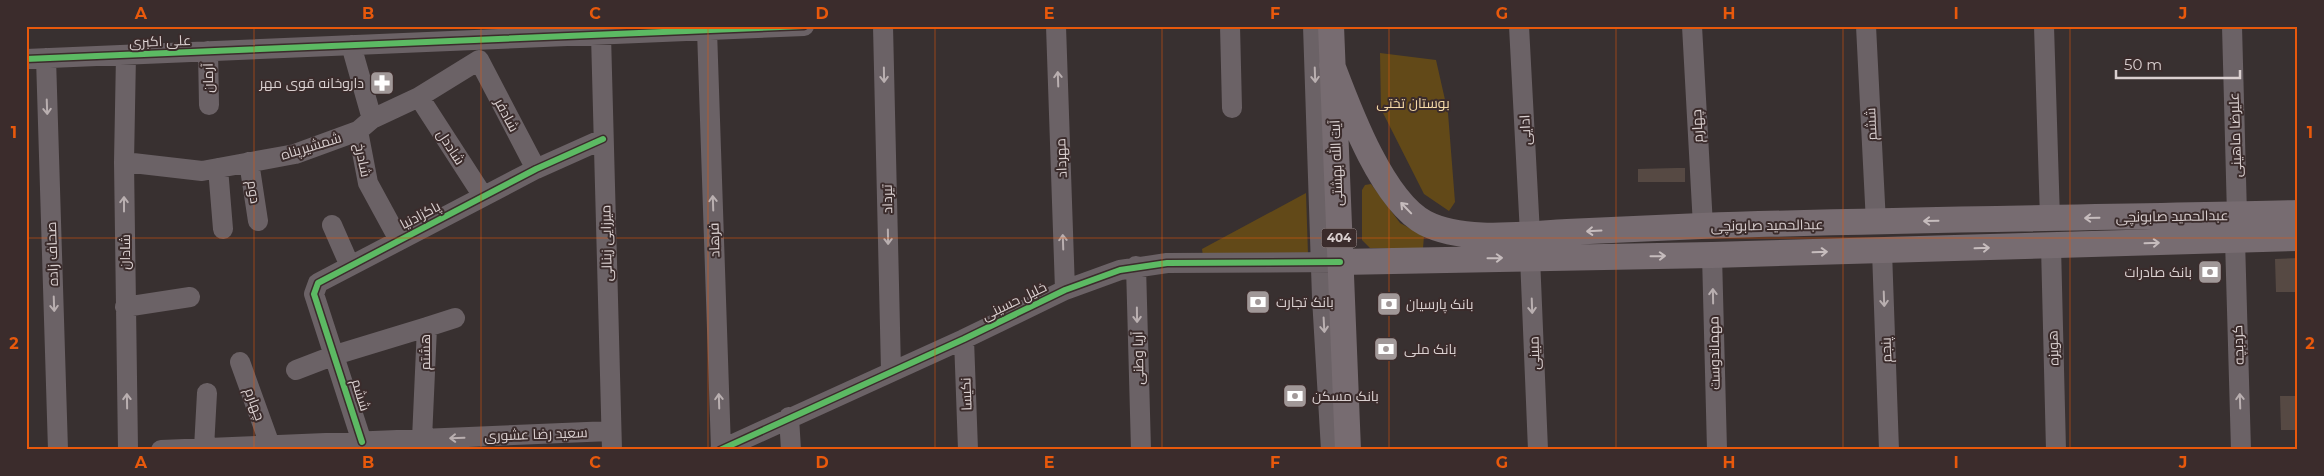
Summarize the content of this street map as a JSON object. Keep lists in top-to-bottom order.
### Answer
{
  "streets": {
    "main road": ["آیت الله بهشتی", "عبدالحمید صابونچی", "404"],
    "street": [
      "علی‌ اکبری",
      "آرمان",
      "شادفر",
      "ششم",
      "چهارم",
      "ادایی",
      "علیرضا ماهینی",
      "شمشیرپناه",
      "شاددل",
      "مهرداد",
      "شادرخ",
      "دوم",
      "تیرداد",
      "پاکزادنیا",
      "فرهاد",
      "میرزایی زینالی",
      "شادان",
      "صحاف زاده",
      "خلیل حسینی",
      "کردبچه",
      "هویزه",
      "پنجم",
      "هشتم",
      "مبینی",
      "مهماندوست",
      "آریا وطنی",
      "نکیسا",
      "سعید رضا عشوری"
    ]
  },
  "crossings": [
    ["علی‌ اکبری", "آرمان"],
    ["علی‌ اکبری", "شادرخ"],
    ["علی‌ اکبری", "فرهاد"],
    ["علی‌ اکبری", "میرزایی زینالی"],
    ["علی‌ اکبری", "شادان"],
    ["علی‌ اکبری", "صحاف زاده"],
    ["شادفر", "شمشیرپناه"],
    ["شادفر", "پاکزادنیا"],
    ["ششم", "پاکزادنیا"],
    ["ششم", "عبدالحمید صابونچی"],
    ["ششم", "هشتم"],
    ["ششم", "سعید رضا عشوری"],
    ["چهارم", "عبدالحمید صابونچی"],
    ["چهارم", "سعید رضا عشوری"],
    ["ادایی", "عبدالحمید صابونچی"],
    ["ادایی", "مبینی"],
    ["علیرضا ماهینی", "عبدالحمید صابونچی"],
    ["علیرضا ماهینی", "کردبچه"],
    ["شمشیرپناه", "شاددل"],
    ["شمشیرپناه", "شادرخ"],
    ["شمشیرپناه", "دوم"],
    ["شمشیرپناه", "شادان"],
    ["شاددل", "پاکزادنیا"],
    ["مهرداد", "خلیل حسینی"],
    ["شادرخ", "پاکزادنیا"],
    ["آیت الله بهشتی", "عبدالحمید صابونچی"],
    ["آیت الله بهشتی", "خلیل حسینی"],
    ["تیرداد", "خلیل حسینی"],
    ["پاکزادنیا", "میرزایی زینالی"],
    ["پاکزادنیا", "هشتم"],
    ["عبدالحمید صابونچی", "خلیل حسینی"],
    ["عبدالحمید صابونچی", "کردبچه"],
    ["عبدالحمید صابونچی", "هویزه"],
    ["عبدالحمید صابونچی", "پنجم"],
    ["عبدالحمید صابونچی", "مبینی"],
    ["عبدالحمید صابونچی", "مهماندوست"],
    ["فرهاد", "خلیل حسینی"],
    ["میرزایی زینالی", "سعید رضا عشوری"],
    ["خلیل حسینی", "آریا وطنی"],
    ["خلیل حسینی", "نکیسا"],
    ["هشتم", "سعید رضا عشوری"]
  ],
  "one_way": [
    "تیرداد",
    "فرهاد",
    "صحاف زاده",
    "کردبچه",
    "پنجم",
    "مبینی",
    "مهماندوست",
    "آریا وطنی",
    "سعید رضا عشوری"
  ],
  "parks": ["بوستان تختی"],
  "places": {
    "pharmacy": ["داروخانه قوی مهر"],
    "bank": [
      "بانک صادرات",
      "بانک تجارت",
      "بانک پارسیان",
      "بانک ملی",
      "بانک مسکن"
    ]
  },
  "scale_bar": "50 m",
  "grid": {
    "columns": [
      "A",
      "B",
      "C",
      "D",
      "E",
      "F",
      "G",
      "H",
      "I",
      "J"
    ],
    "rows": ["1", "2"]
  }
}
